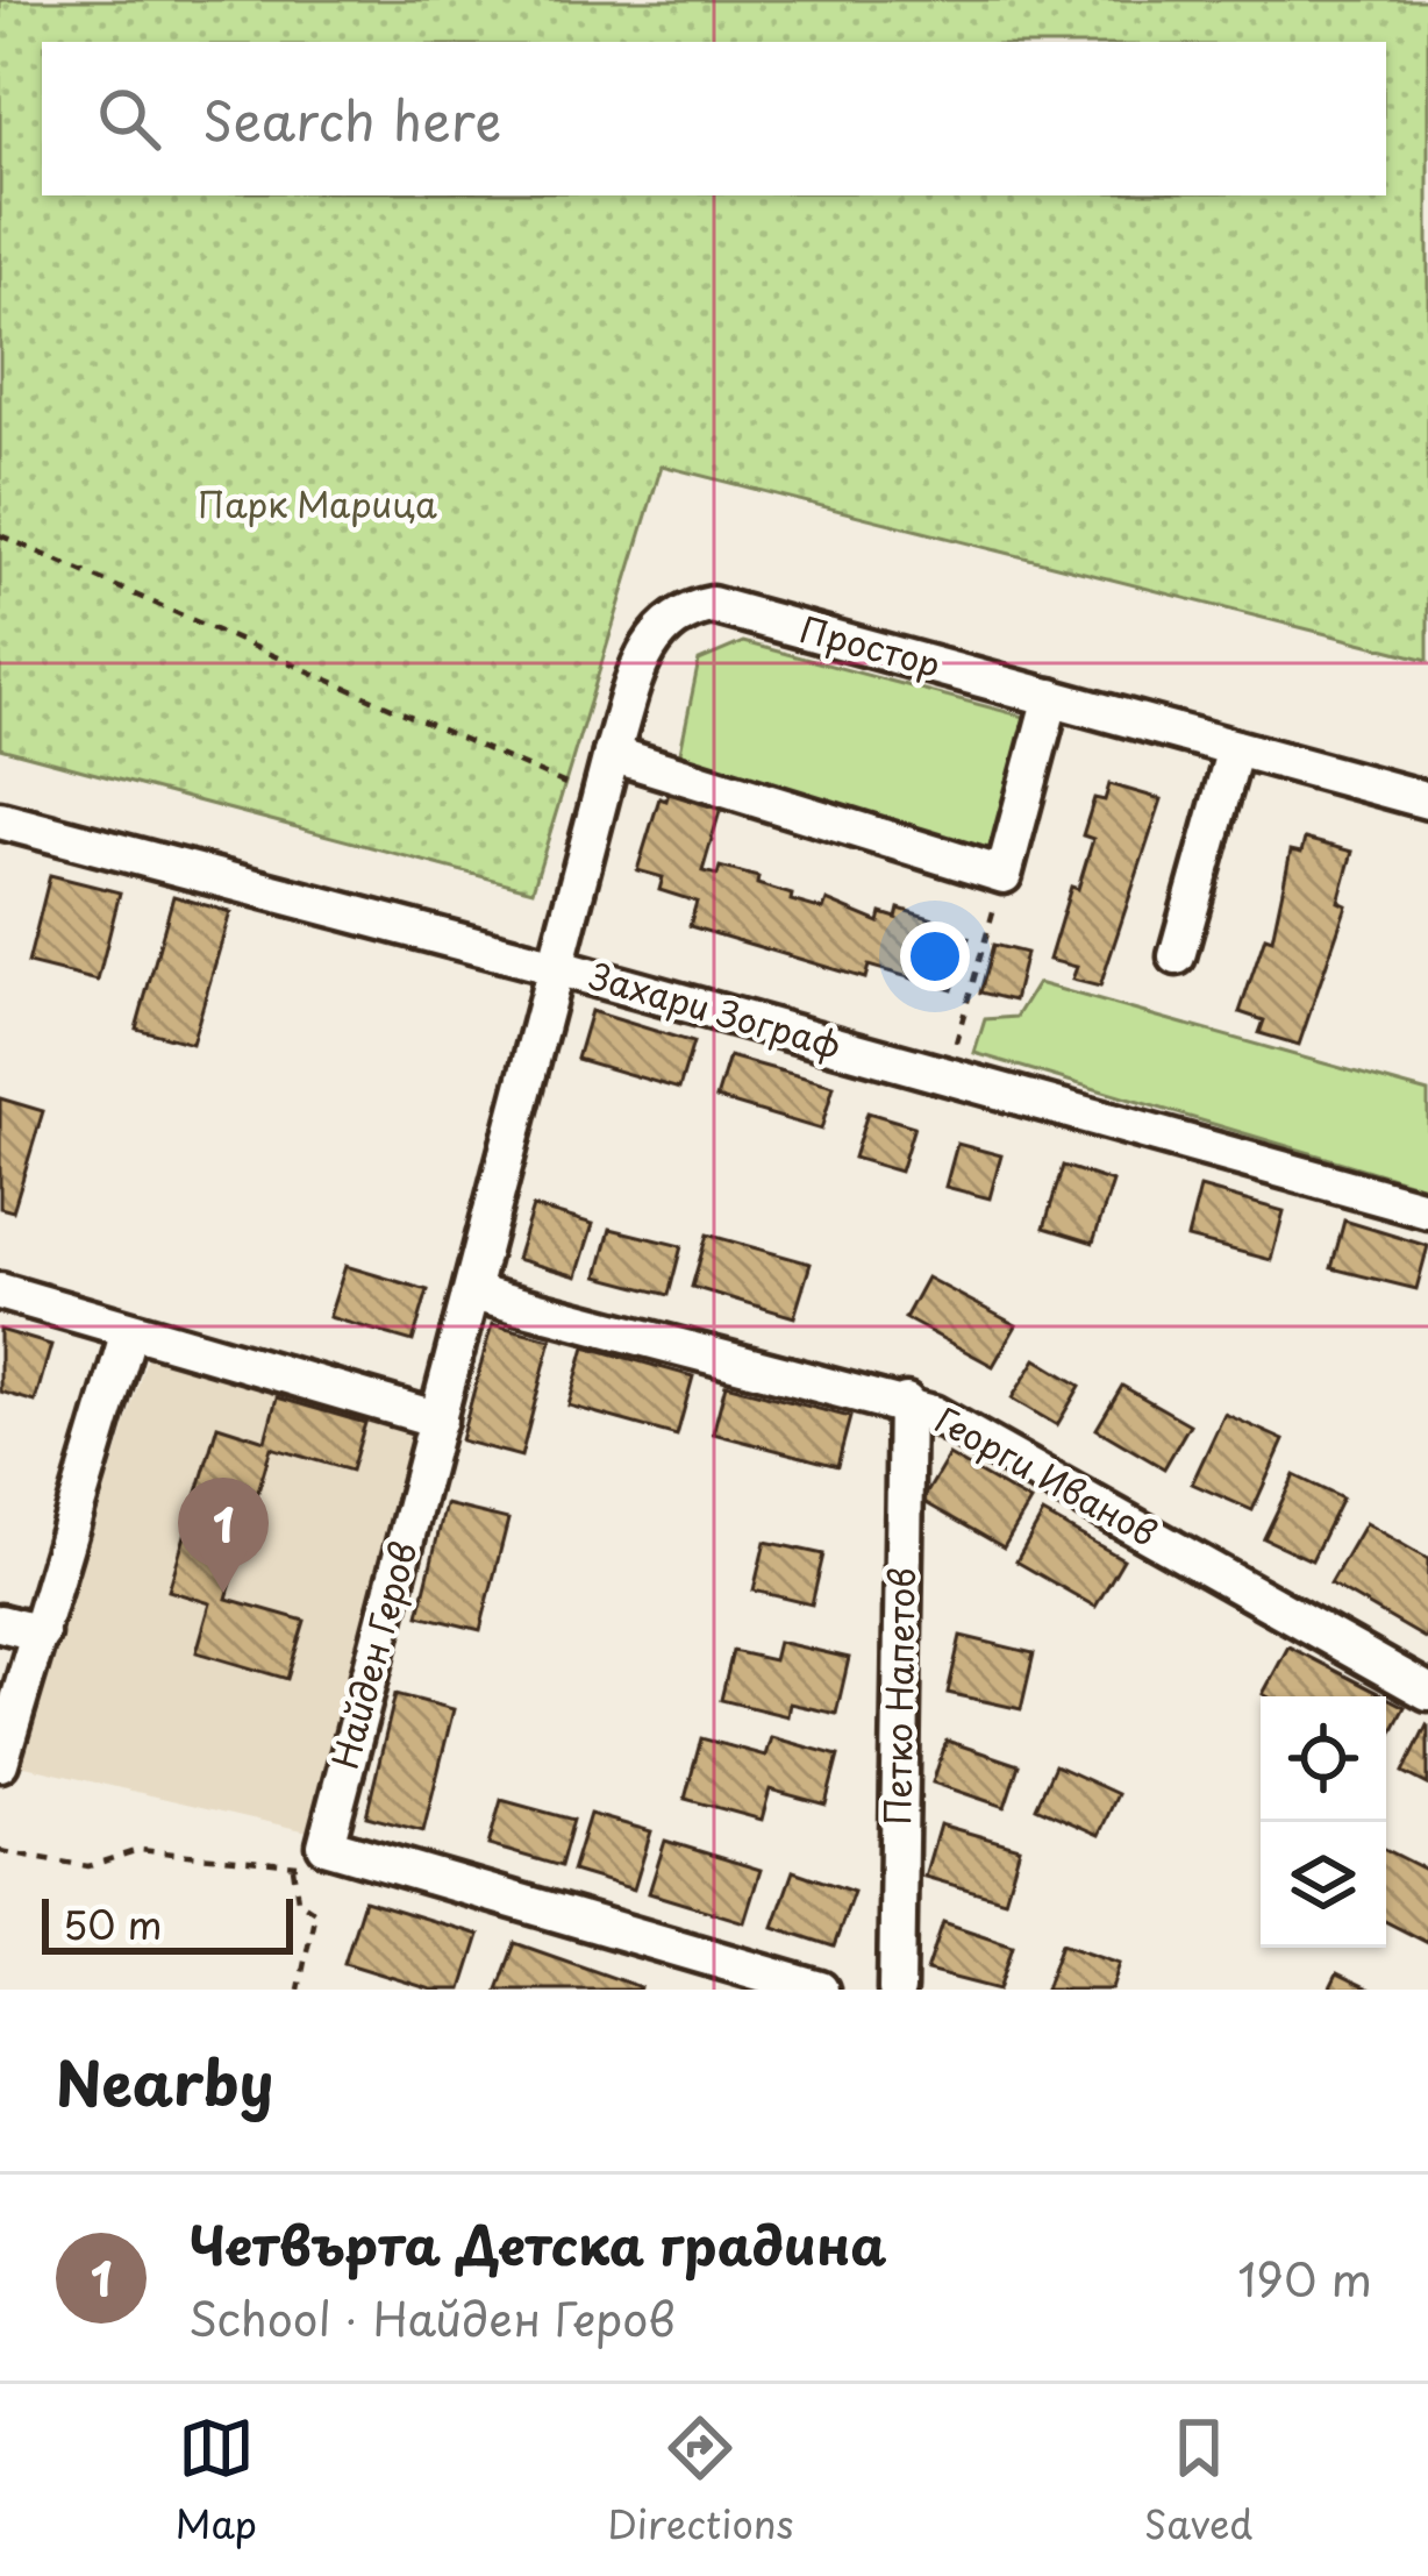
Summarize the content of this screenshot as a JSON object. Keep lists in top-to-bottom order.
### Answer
{
  "streets": {
    "street": [
      "Простор",
      "Захари Зограф",
      "Георги Иванов",
      "Найден Геров",
      "Петко Напетов"
    ]
  },
  "crossings": [
    ["Простор", "Захари Зограф"],
    ["Простор", "Найден Геров"],
    ["Захари Зограф", "Найден Геров"],
    ["Георги Иванов", "Найден Геров"],
    ["Георги Иванов", "Петко Напетов"]
  ],
  "parks": ["Парк Марица"],
  "scale_bar": "50 m",
  "page": {
    "search": "Search here",
    "pins": "1",
    "scale": "50 m",
    "heading": "Nearby",
    "list": [
      {
        "mark": "1",
        "name": "Четвърта Детска градина",
        "note": "School · Найден Геров",
        "value": "190 m"
      }
    ],
    "nav": ["Map", "Directions", "Saved"]
  }
}
